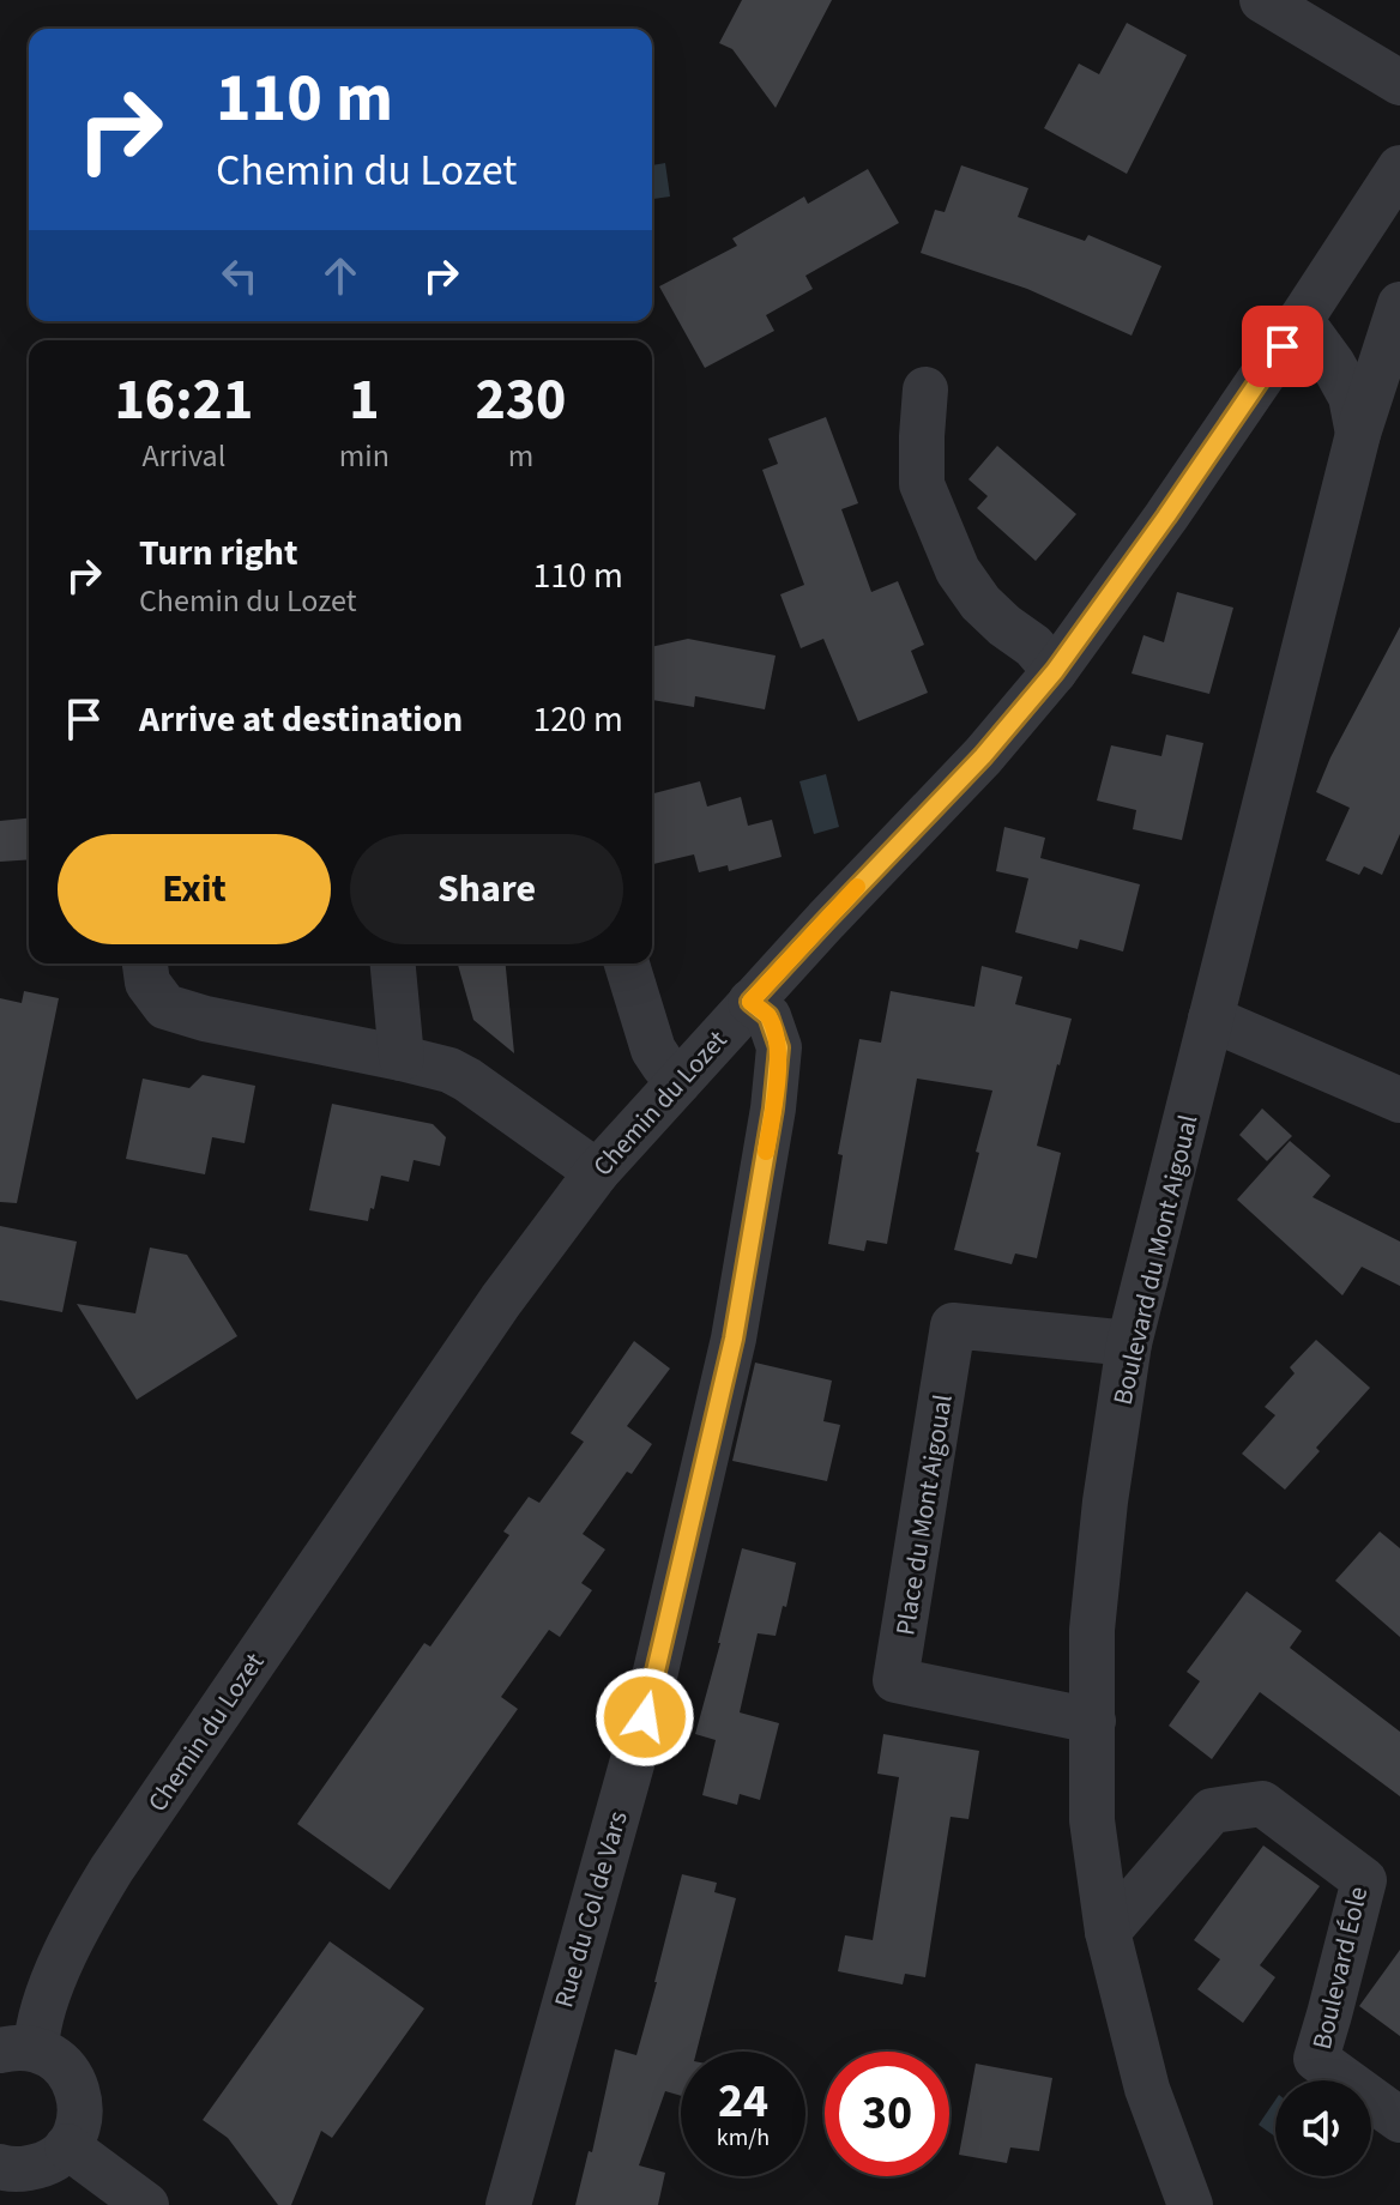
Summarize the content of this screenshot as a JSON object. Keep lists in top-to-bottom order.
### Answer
{
  "streets": {
    "street": [
      "Chemin du Lozet",
      "Boulevard du Mont Aigoual",
      "Place du Mont Aigoual",
      "Rue du Col de Vars",
      "Boulevard Éole"
    ]
  },
  "crossings": [
    ["Chemin du Lozet", "Boulevard du Mont Aigoual"],
    ["Chemin du Lozet", "Rue du Col de Vars"],
    ["Boulevard du Mont Aigoual", "Place du Mont Aigoual"],
    ["Boulevard du Mont Aigoual", "Boulevard Éole"]
  ],
  "page": {
    "turn": ["110 m", "Chemin du Lozet"],
    "eta": [
      "16:21",
      "Arrival",
      "1",
      "min",
      "230",
      "m"
    ],
    "list": [
      {
        "name": "Turn right",
        "note": "Chemin du Lozet",
        "value": "110 m"
      },
      {
        "name": "Arrive at destination",
        "value": "120 m"
      }
    ],
    "buttons": ["Exit", "Share"],
    "speed": "24 km/h",
    "limit": "30"
  }
}
